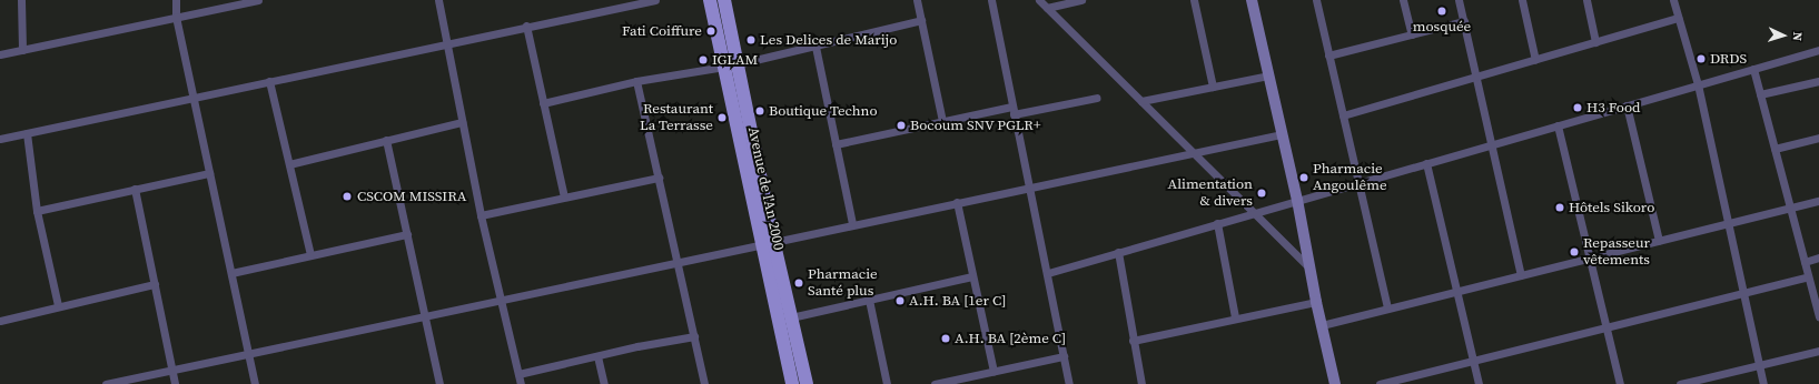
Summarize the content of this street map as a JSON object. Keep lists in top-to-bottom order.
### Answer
{
  "streets": {
    "main road": ["Avenue de l'An 2000"]
  },
  "places": [
    "mosquée",
    "Fati Coiffure",
    "Les Delices de Marijo",
    "DRDS",
    "IGLAM",
    "H3 Food",
    "Boutique Techno",
    "Restaurant La Terrasse",
    "Bocoum SNV PGLR+",
    "Pharmacie Angoulême",
    "Alimentation & divers",
    "CSCOM MISSIRA",
    "Hôtels Sikoro",
    "Repasseur vêtements",
    "Pharmacie Santé plus",
    "A.H. BA [1er C]",
    "A.H. BA [2ème C]"
  ],
  "north": "right"
}
